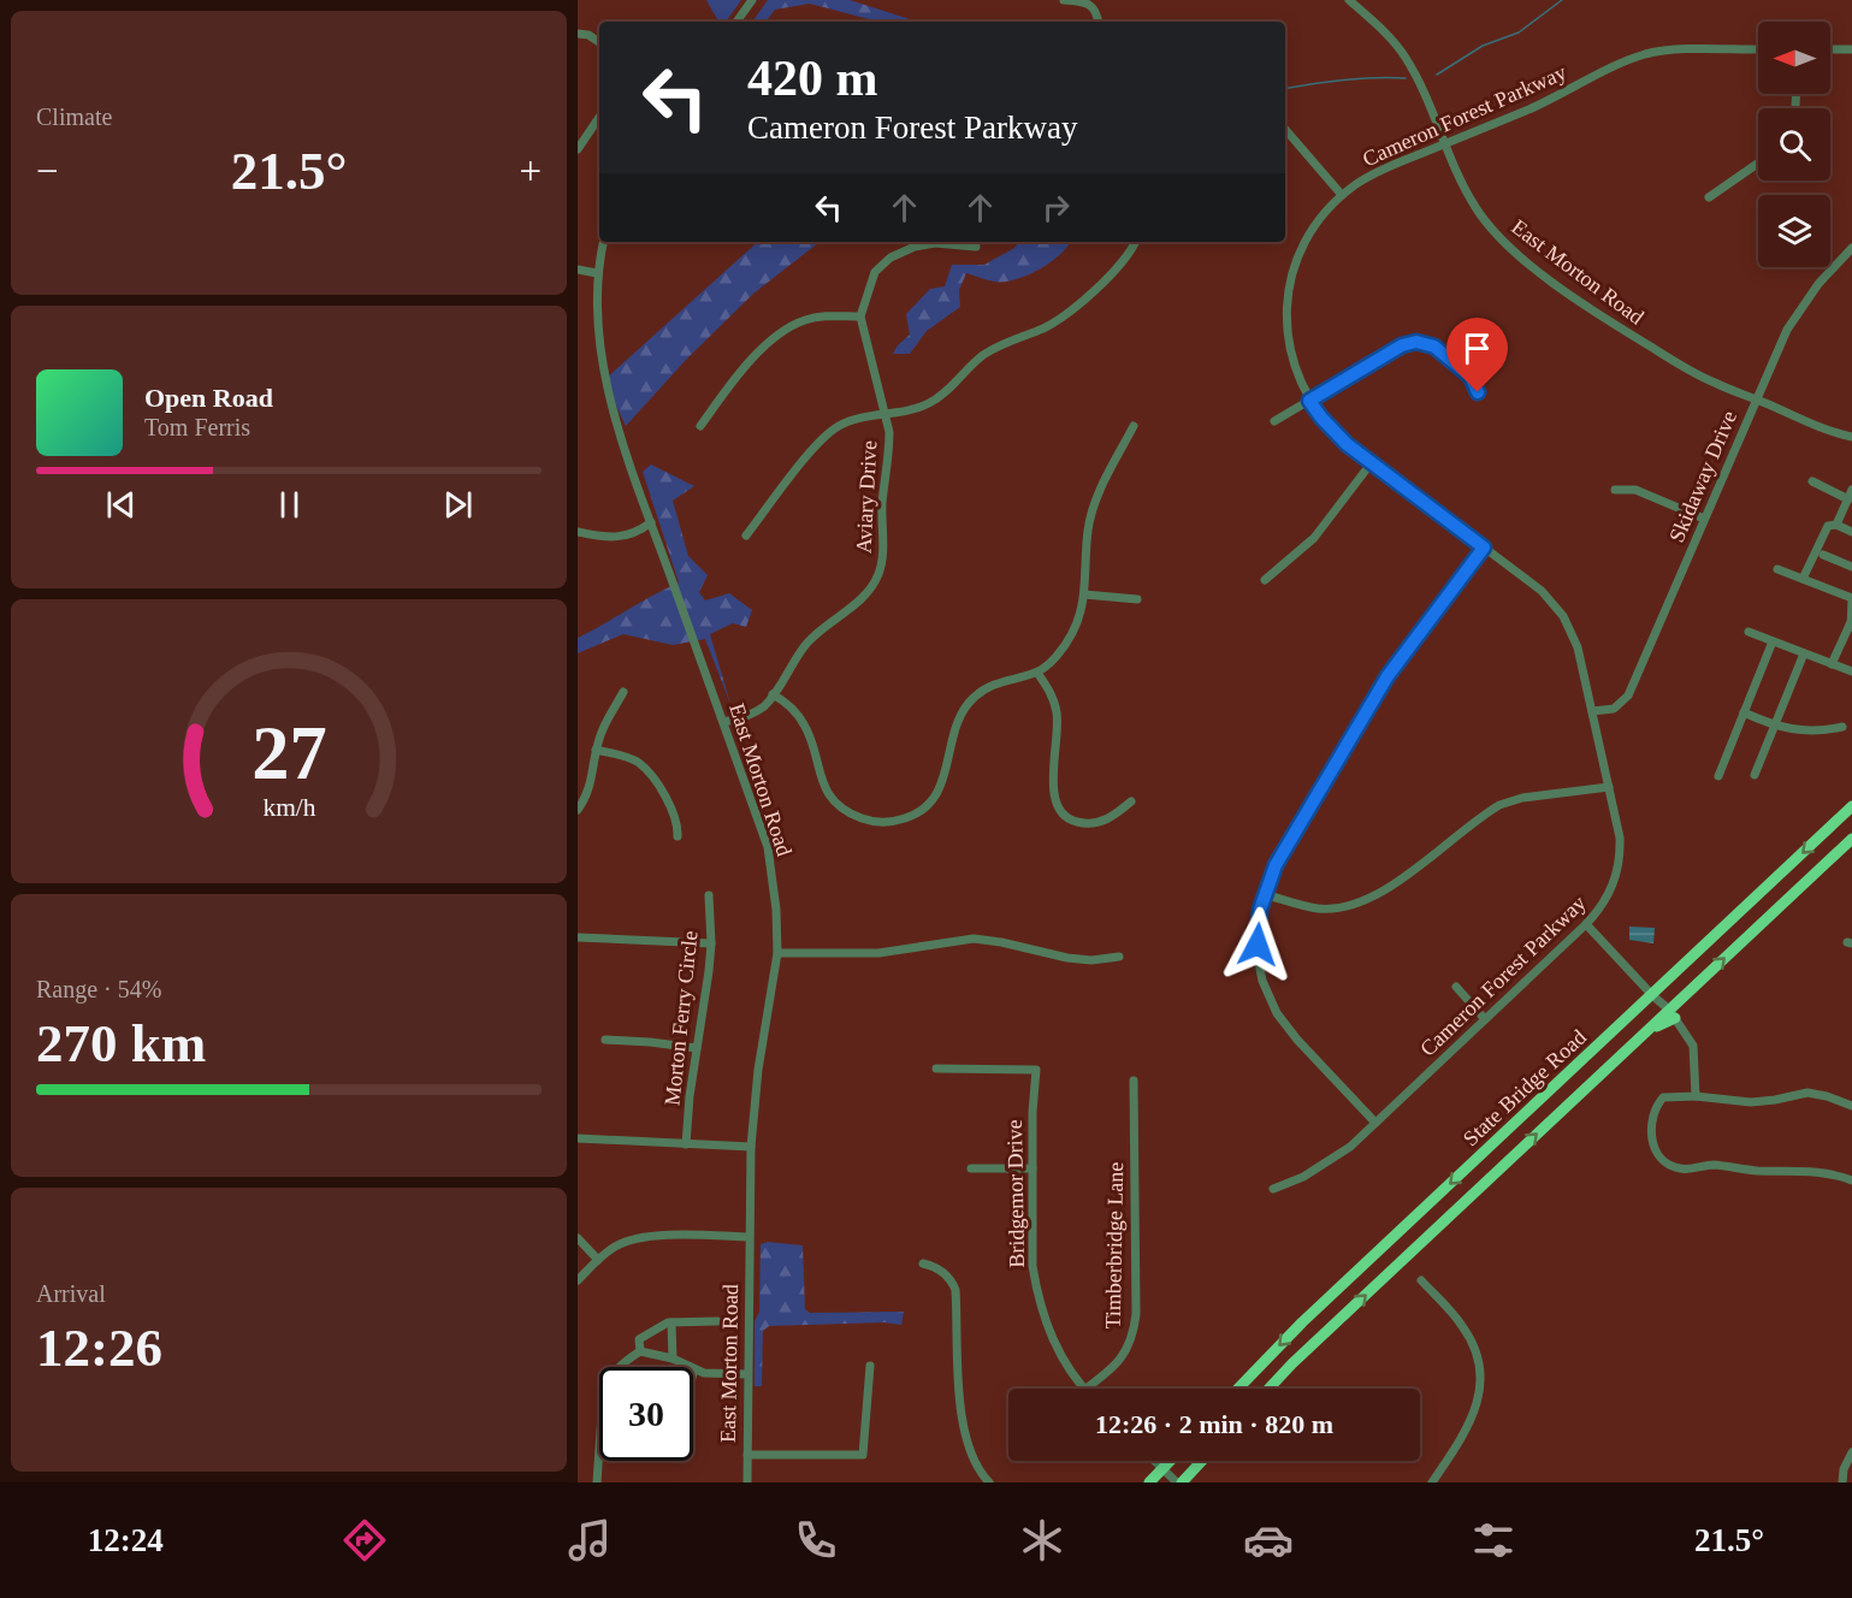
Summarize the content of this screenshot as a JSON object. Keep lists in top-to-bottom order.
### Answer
{
  "streets": {
    "highway": ["State Bridge Road"],
    "street": [
      "Cameron Forest Parkway",
      "East Morton Road",
      "Skidaway Drive",
      "Aviary Drive",
      "Morton Ferry Circle",
      "Bridgemor Drive",
      "Timberbridge Lane"
    ]
  },
  "crossings": [
    ["Cameron Forest Parkway", "East Morton Road"],
    ["Cameron Forest Parkway", "Skidaway Drive"],
    ["East Morton Road", "Skidaway Drive"],
    ["East Morton Road", "Aviary Drive"]
  ],
  "north": "left",
  "page": {
    "tile": [
      "Climate",
      ["Range · 54%", "270 km"],
      ["Arrival", "12:26"]
    ],
    "turn": ["420 m", "Cameron Forest Parkway"],
    "heat": ["−", "21.5°", "+"],
    "song": ["Open Road", "Tom Ferris"],
    "limit": "30",
    "trip": "12:26 · 2 min · 820 m",
    "tabs": ["12:24", "21.5°"],
    "gauge": ["27", "km/h"]
  }
}
